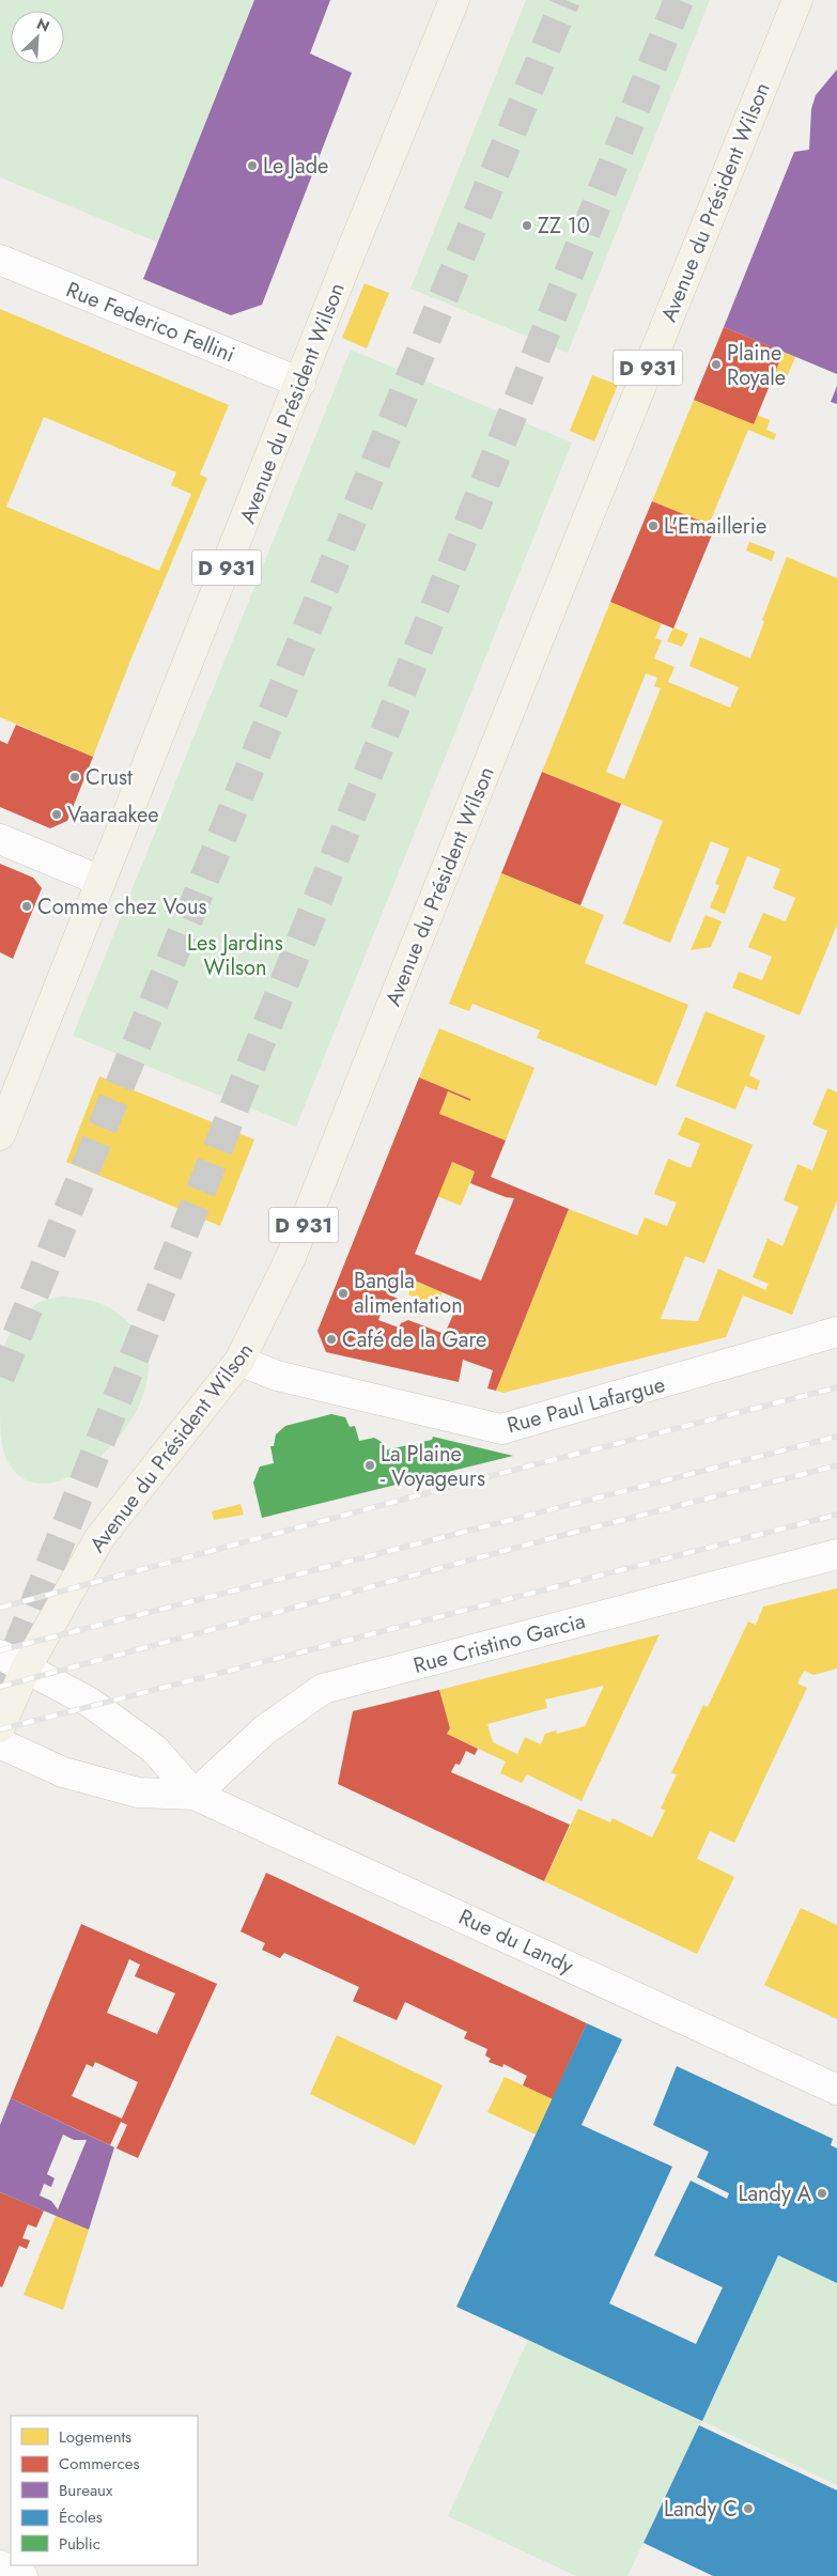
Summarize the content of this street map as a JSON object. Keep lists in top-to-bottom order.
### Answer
{
  "streets": {
    "main road": ["Avenue du Président Wilson", "D 931"],
    "street": [
      "Rue Federico Fellini",
      "Rue Paul Lafargue",
      "Rue Cristino Garcia",
      "Rue du Landy"
    ]
  },
  "crossings": [
    ["Avenue du Président Wilson", "Rue Federico Fellini"],
    ["Avenue du Président Wilson", "Rue Paul Lafargue"],
    ["Avenue du Président Wilson", "Rue du Landy"],
    ["Rue Cristino Garcia", "Rue du Landy"]
  ],
  "parks": ["Les Jardins Wilson"],
  "places": [
    "Le Jade",
    "ZZ 10",
    "Plaine Royale",
    "L'Emaillerie",
    "Crust",
    "Vaaraakee",
    "Comme chez Vous",
    "Bangla alimentation",
    "Café de la Gare",
    "La Plaine - Voyageurs",
    "Landy A",
    "Landy C"
  ],
  "legend": [
    "Logements",
    "Commerces",
    "Bureaux",
    "Écoles",
    "Public"
  ],
  "north": "top right"
}
